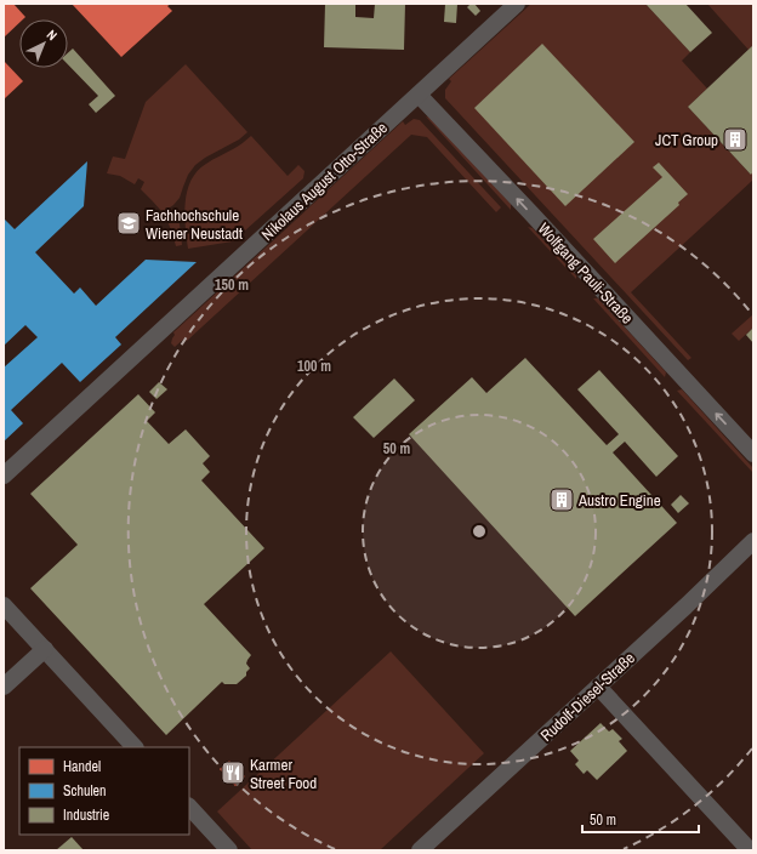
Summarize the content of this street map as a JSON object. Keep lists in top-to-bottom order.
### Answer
{
  "streets": {
    "street": ["Nikolaus August Otto-Straße", "Wolfgang Pauli-Straße", "Rudolf-Diesel-Straße"]
  },
  "crossings": [
    ["Nikolaus August Otto-Straße", "Wolfgang Pauli-Straße"]
  ],
  "one_way": ["Wolfgang Pauli-Straße"],
  "places": {
    "building": ["JCT Group", "Austro Engine"],
    "school or university": ["Fachhochschule Wiener Neustadt"],
    "restaurant": ["Karmer Street Food"]
  },
  "legend": ["Handel", "Schulen", "Industrie"],
  "scale_bar": "50 m",
  "north": "top right",
  "rings": ["150 m", "100 m", "50 m"]
}
